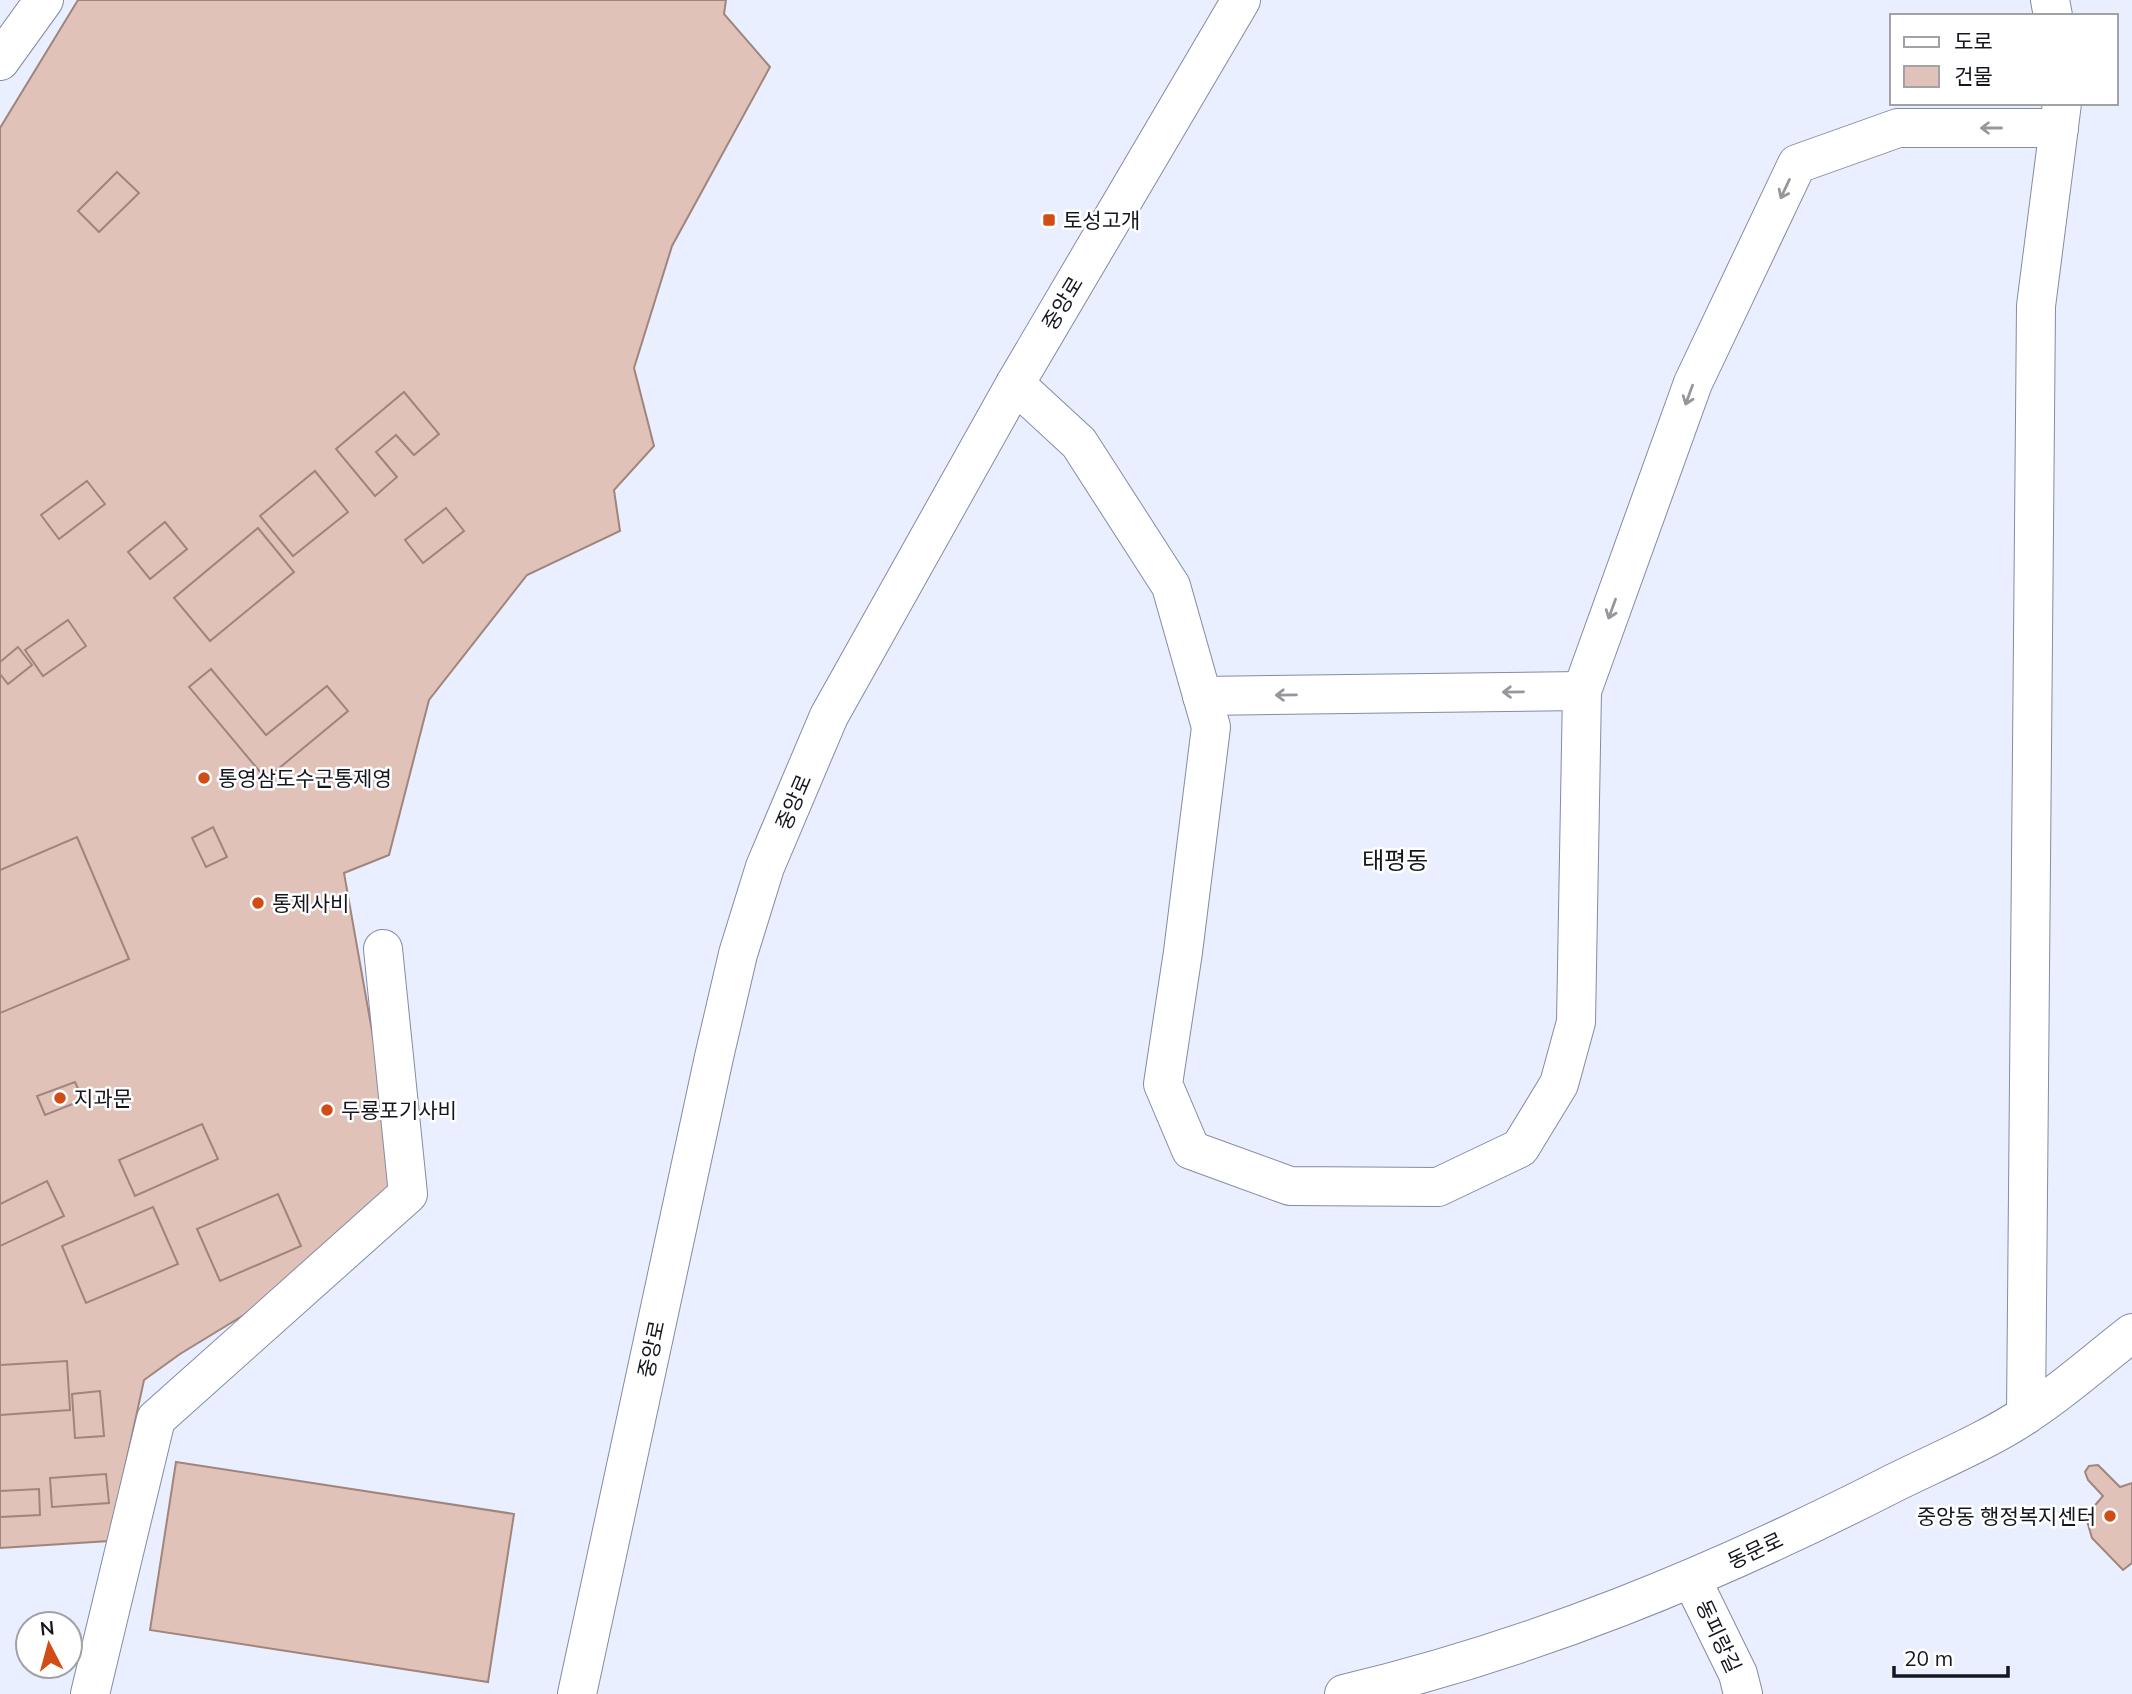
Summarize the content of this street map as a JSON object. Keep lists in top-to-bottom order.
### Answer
{
  "streets": {
    "street": ["중앙로", "동문로", "동피랑길"]
  },
  "crossings": [
    ["동문로", "동피랑길"]
  ],
  "districts": ["태평동"],
  "places": {
    "transit": ["토성고개"],
    "other": [
      "통영삼도수군통제영",
      "통제사비",
      "지과문",
      "두룡포기사비",
      "중앙동 행정복지센터"
    ]
  },
  "legend": ["도로", "건물"],
  "scale_bar": "20 m",
  "north": "top"
}
